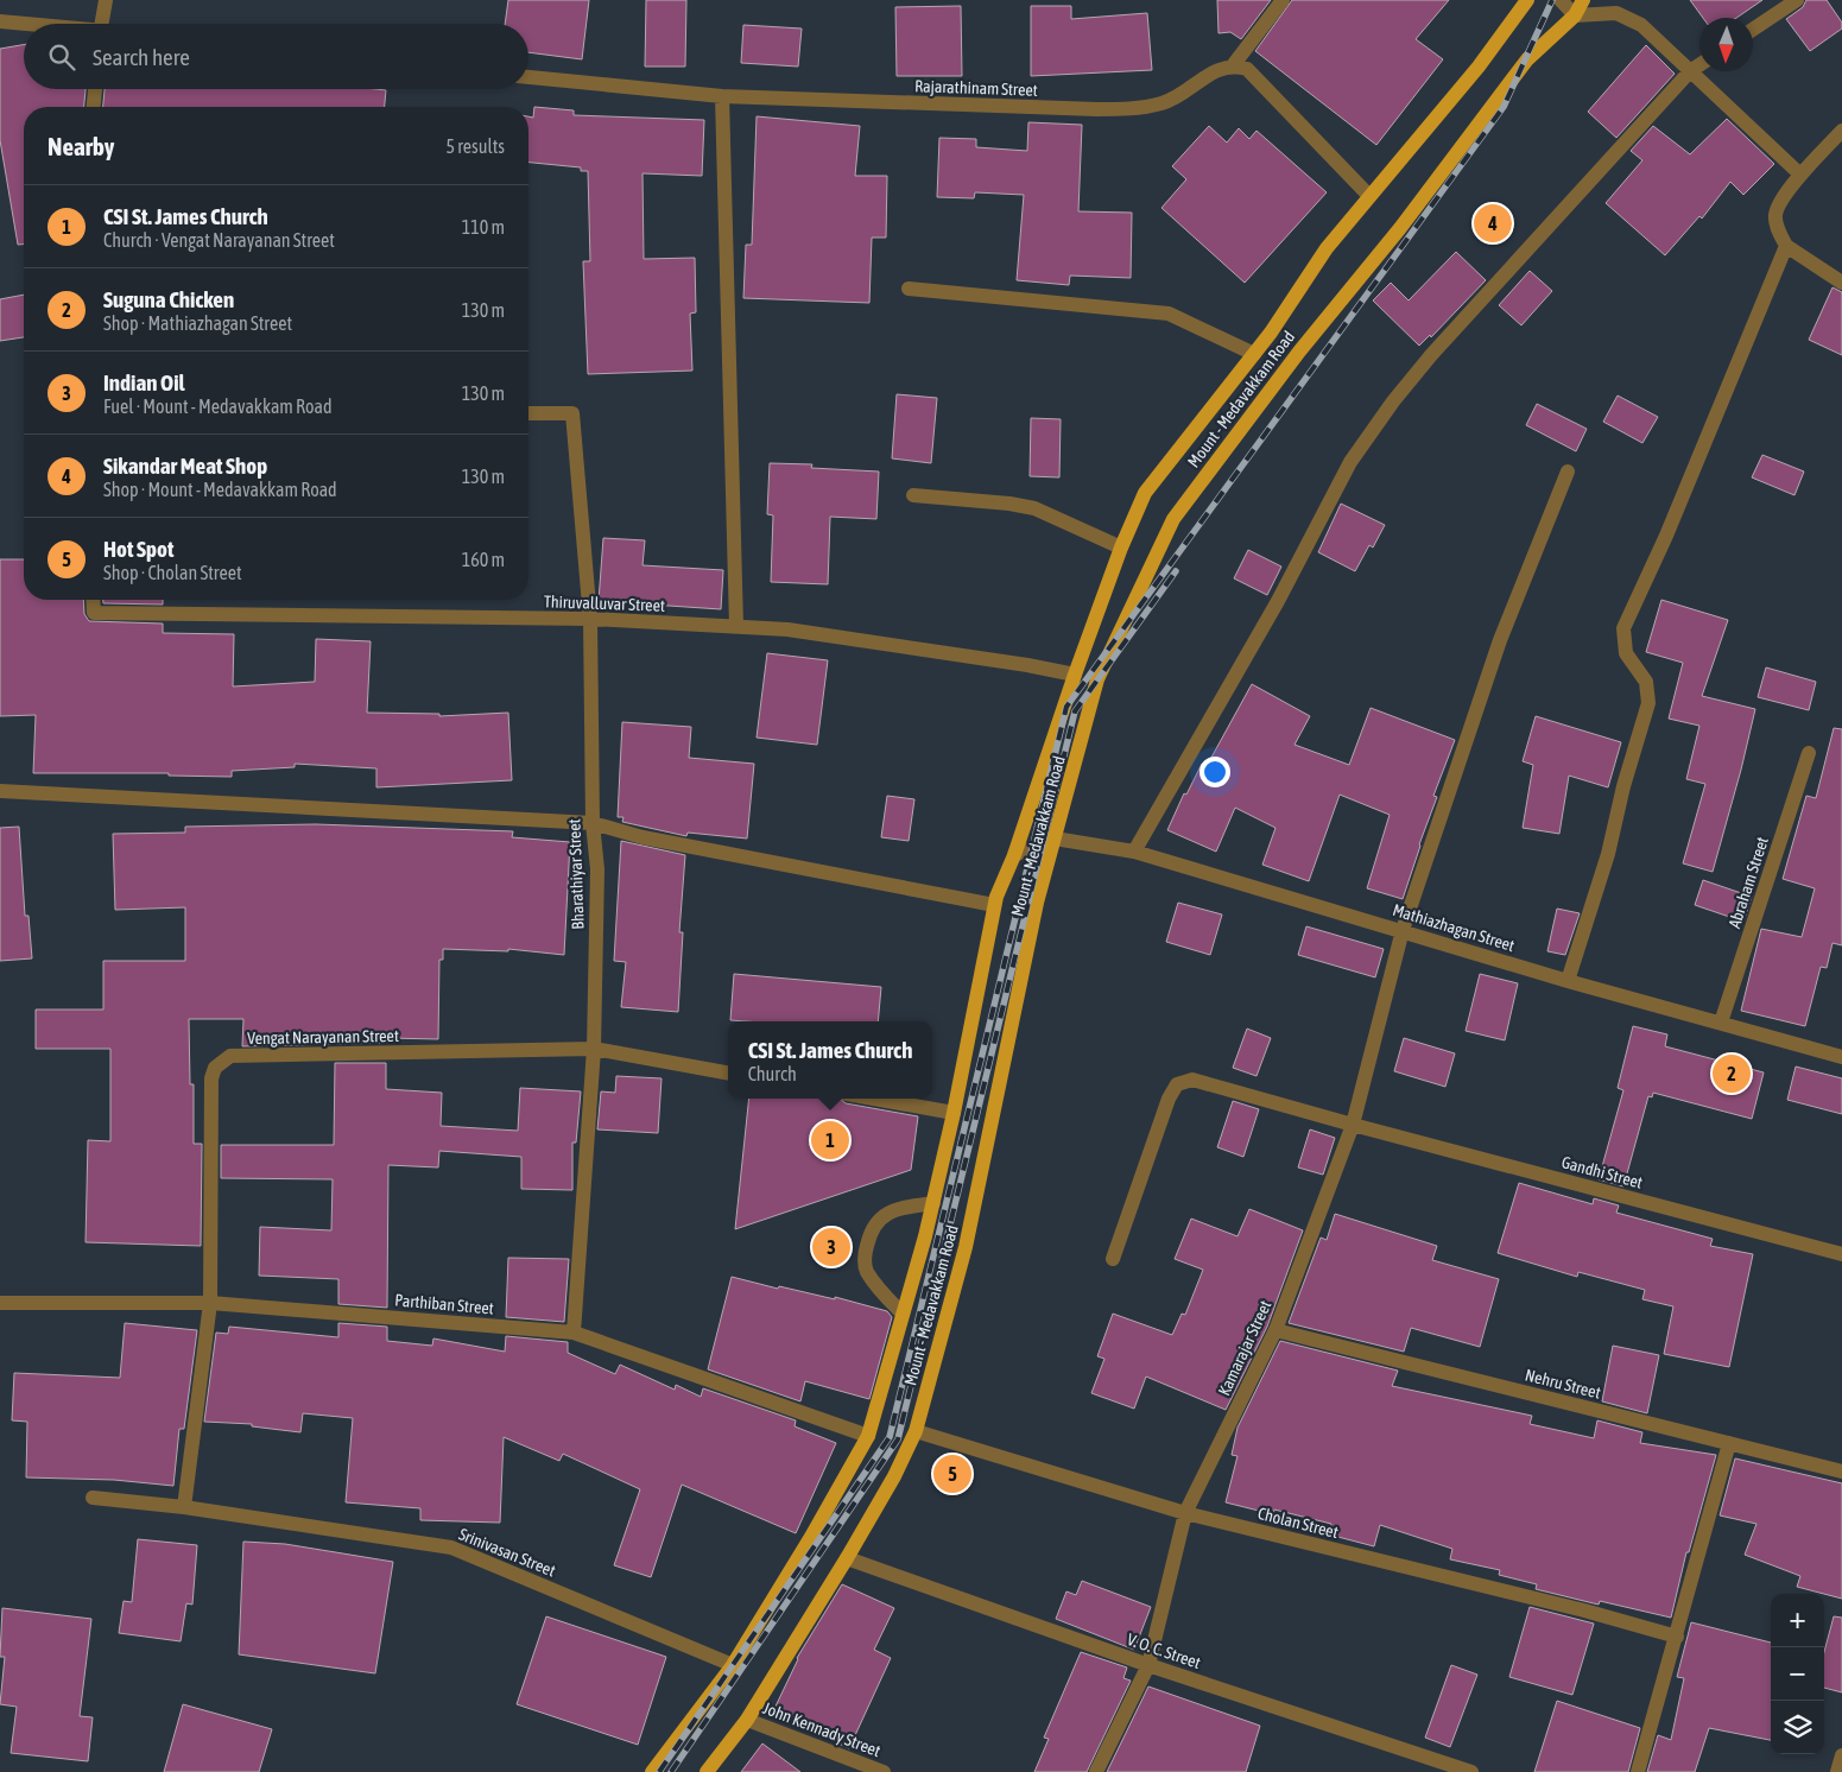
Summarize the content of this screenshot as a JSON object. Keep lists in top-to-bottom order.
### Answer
{
  "streets": {
    "main road": ["Mount - Medavakkam Road"],
    "street": [
      "Rajarathinam Street",
      "Thiruvalluvar Street",
      "Bharathiyar Street",
      "Abraham Street",
      "Mathiazhagan Street",
      "Vengat Narayanan Street",
      "Gandhi Street",
      "Parthiban Street",
      "Kamarajar Street",
      "Nehru Street",
      "Cholan Street",
      "Srinivasan Street",
      "V. O. C. Street",
      "John Kennady Street"
    ]
  },
  "crossings": [
    ["Mount - Medavakkam Road", "Thiruvalluvar Street"],
    ["Mount - Medavakkam Road", "Mathiazhagan Street"],
    ["Mount - Medavakkam Road", "Parthiban Street"],
    ["Mount - Medavakkam Road", "Cholan Street"],
    ["Mount - Medavakkam Road", "Srinivasan Street"],
    ["Mount - Medavakkam Road", "V. O. C. Street"],
    ["Mount - Medavakkam Road", "John Kennady Street"],
    ["Thiruvalluvar Street", "Bharathiyar Street"],
    ["Bharathiyar Street", "Vengat Narayanan Street"],
    ["Bharathiyar Street", "Parthiban Street"],
    ["Abraham Street", "Mathiazhagan Street"],
    ["Mathiazhagan Street", "Kamarajar Street"],
    ["Vengat Narayanan Street", "Parthiban Street"],
    ["Vengat Narayanan Street", "Srinivasan Street"],
    ["Gandhi Street", "Kamarajar Street"],
    ["Kamarajar Street", "Nehru Street"],
    ["Kamarajar Street", "Cholan Street"],
    ["Kamarajar Street", "V. O. C. Street"]
  ],
  "north": "bottom",
  "page": {
    "search": "Search here",
    "heading": ["Nearby", "5 results"],
    "list": [
      {
        "mark": "1",
        "name": "CSI St. James Church",
        "note": "Church · Vengat Narayanan Street",
        "value": "110 m"
      },
      {
        "mark": "2",
        "name": "Suguna Chicken",
        "note": "Shop · Mathiazhagan Street",
        "value": "130 m"
      },
      {
        "mark": "3",
        "name": "Indian Oil",
        "note": "Fuel · Mount - Medavakkam Road",
        "value": "130 m"
      },
      {
        "mark": "4",
        "name": "Sikandar Meat Shop",
        "note": "Shop · Mount - Medavakkam Road",
        "value": "130 m"
      },
      {
        "mark": "5",
        "name": "Hot Spot",
        "note": "Shop · Cholan Street",
        "value": "160 m"
      }
    ],
    "pins": [
      "4",
      "2",
      "1",
      "3",
      "5"
    ],
    "popup": ["CSI St. James Church", "Church"],
    "map_buttons": ["+", "−"]
  }
}
